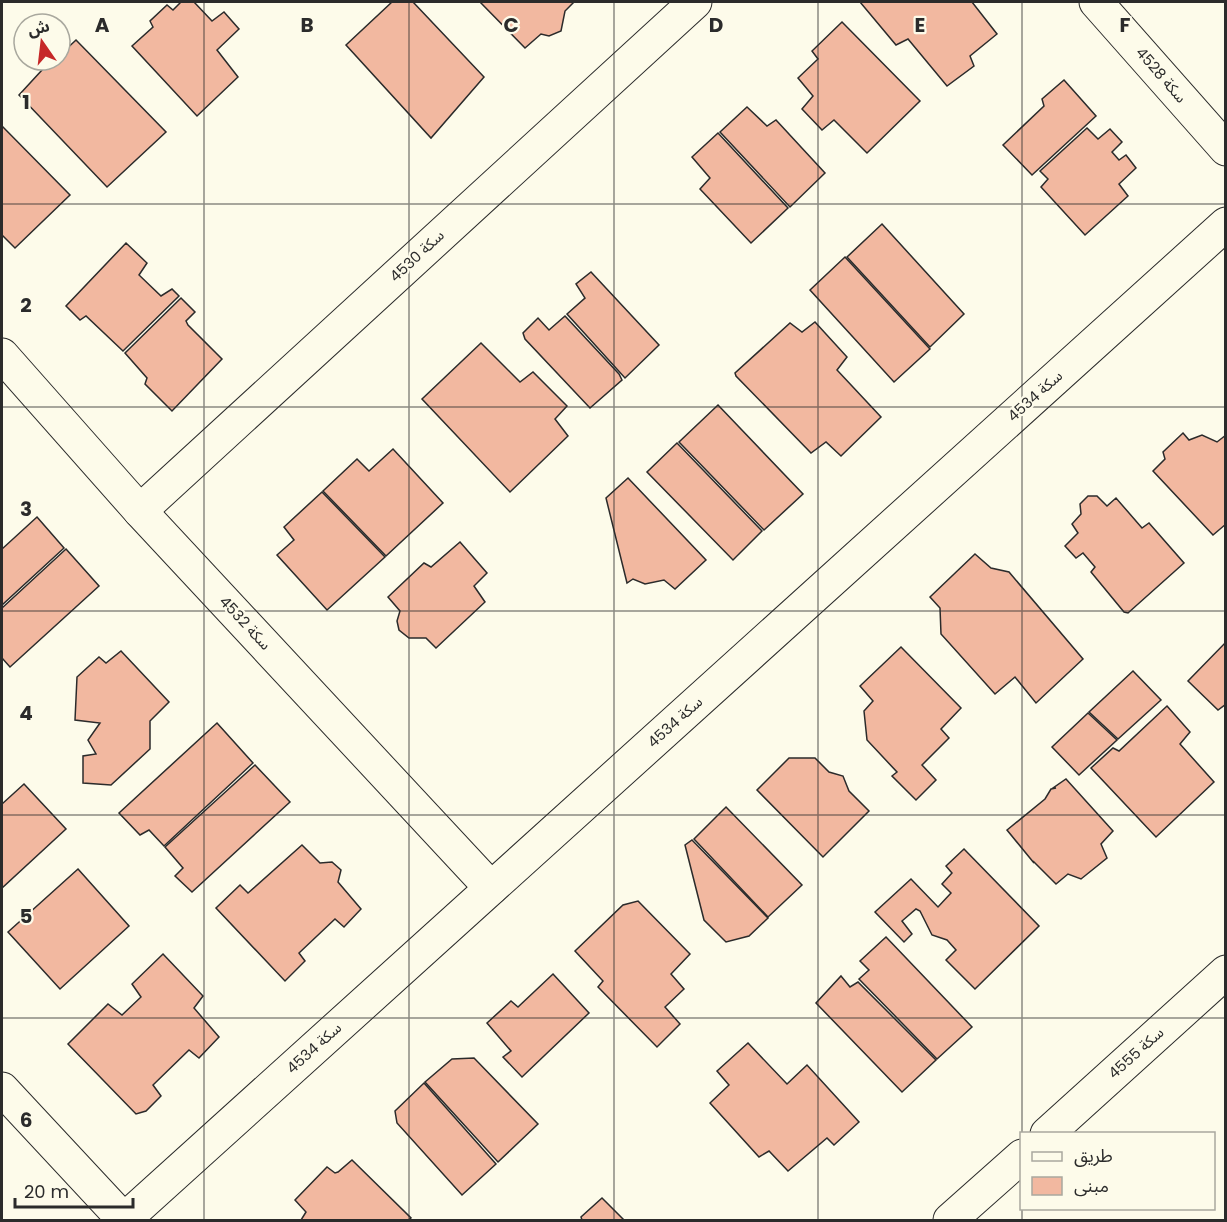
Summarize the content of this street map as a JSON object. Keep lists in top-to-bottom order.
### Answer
{
  "streets": {
    "street": [
      "سكة 4528",
      "سكة 4530",
      "سكة 4534",
      "سكة 4532",
      "سكة 4555"
    ]
  },
  "crossings": [
    ["سكة 4530", "سكة 4532"],
    ["سكة 4534", "سكة 4532"]
  ],
  "legend": ["طريق", "مبنى"],
  "scale_bar": "20 m",
  "north": "top",
  "grid": {
    "columns": [
      "A",
      "B",
      "C",
      "D",
      "E",
      "F"
    ],
    "rows": [
      "1",
      "2",
      "3",
      "4",
      "5",
      "6"
    ]
  }
}
